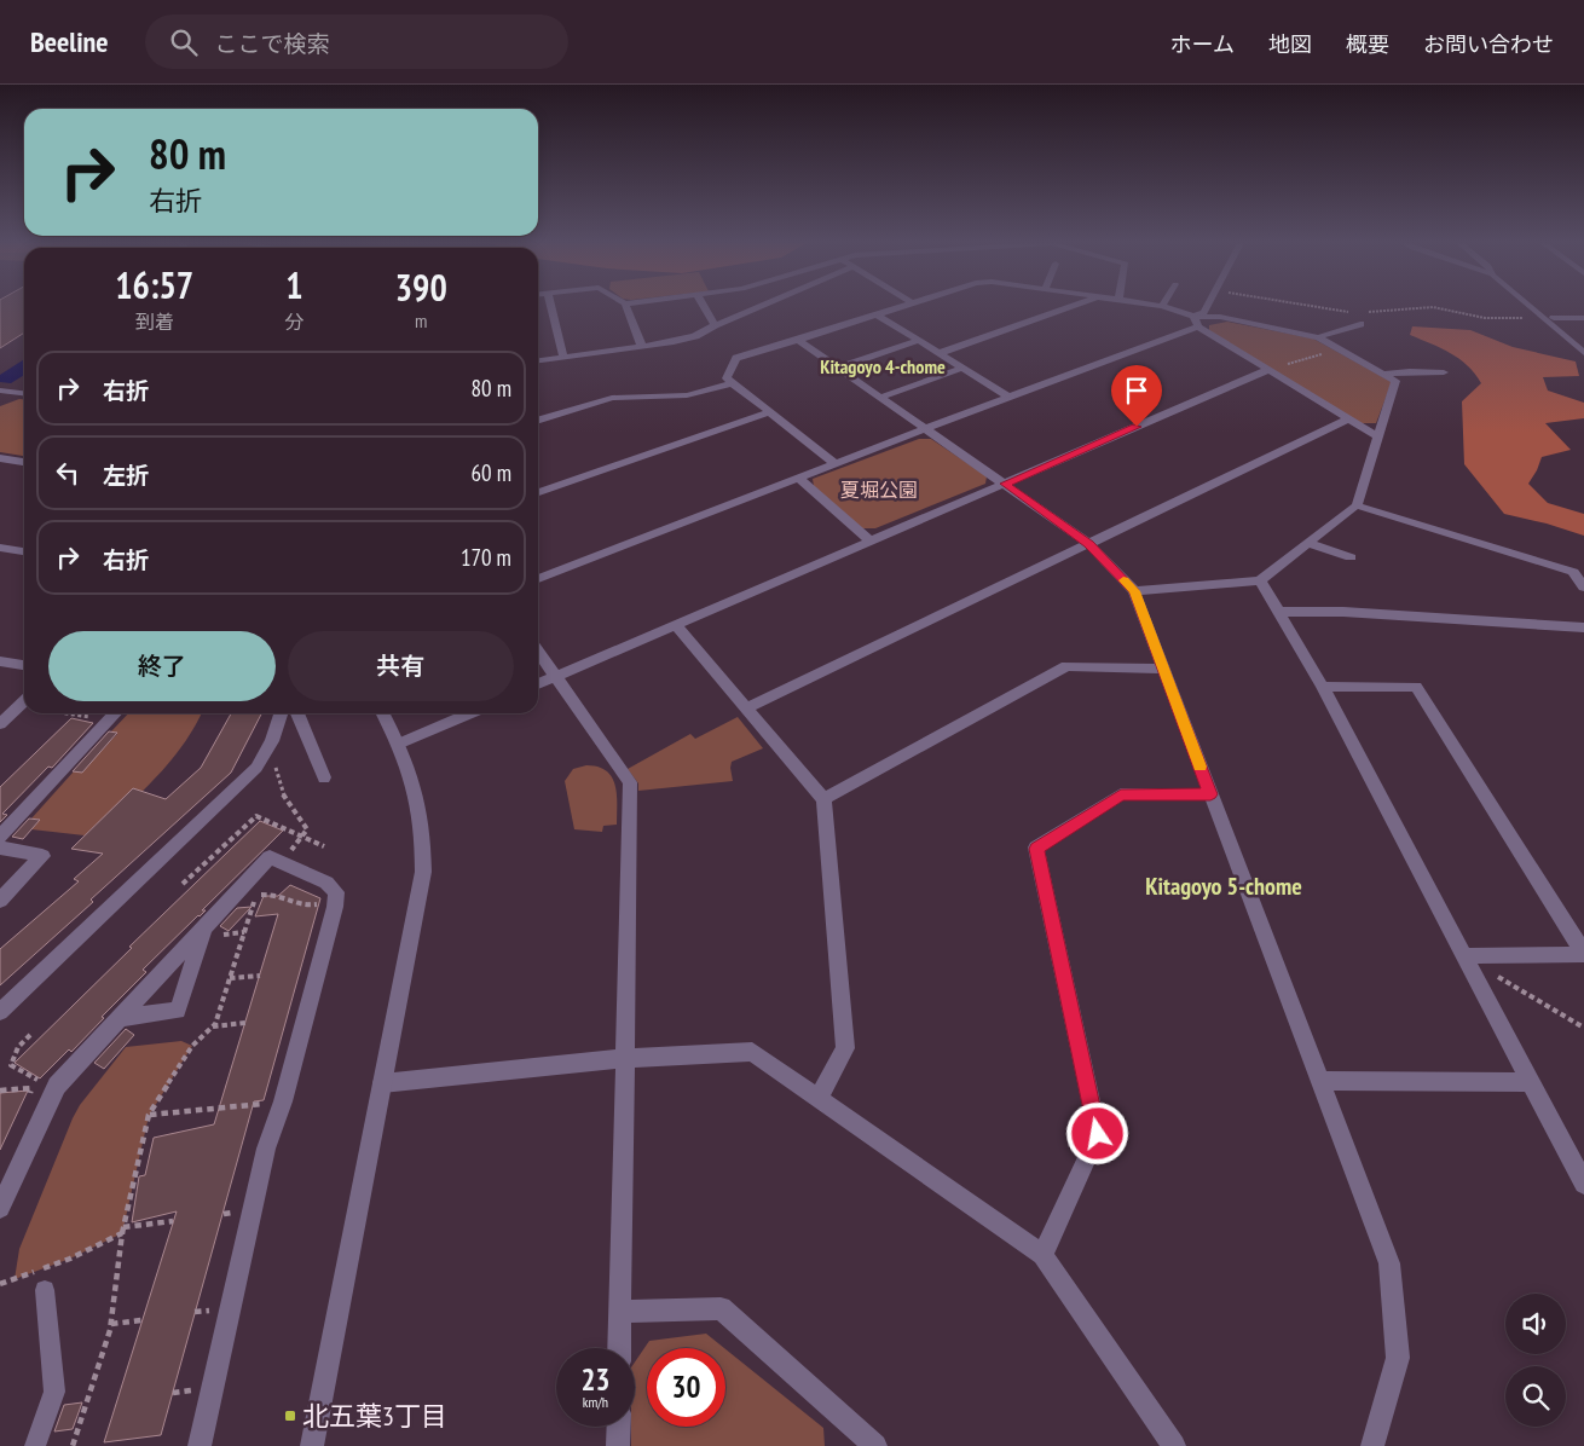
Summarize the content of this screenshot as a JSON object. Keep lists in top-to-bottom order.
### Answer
{
  "districts": ["Kitagoyo 4-chome", "Kitagoyo 5-chome"],
  "parks": ["夏堀公園"],
  "places": {
    "transit": ["北五葉3丁目"]
  },
  "page": {
    "header": "Beeline",
    "search": "ここで検索",
    "nav": [
      "ホーム",
      "地図",
      "概要",
      "お問い合わせ"
    ],
    "turn": ["80 m", "右折"],
    "eta": [
      "16:57",
      "到着",
      "1",
      "分",
      "390",
      "m"
    ],
    "list": [
      {
        "name": "右折",
        "value": "80 m"
      },
      {
        "name": "左折",
        "value": "60 m"
      },
      {
        "name": "右折",
        "value": "170 m"
      }
    ],
    "buttons": ["終了", "共有"],
    "speed": "23 km/h",
    "limit": "30"
  }
}
